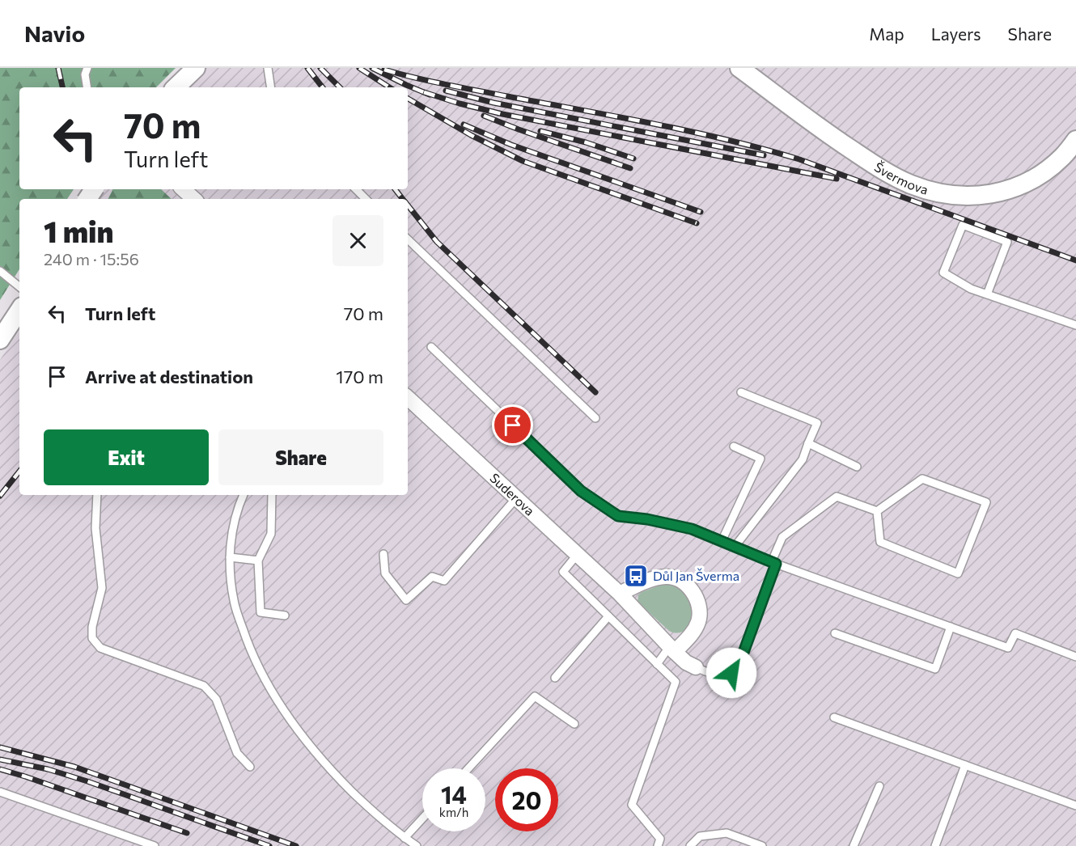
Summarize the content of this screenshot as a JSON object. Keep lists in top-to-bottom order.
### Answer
{
  "streets": {
    "street": ["Švermova", "Suderova"]
  },
  "places": {
    "bus stop": ["Důl Jan Šverma"]
  },
  "page": {
    "header": "Navio",
    "nav": ["Map", "Layers", "Share"],
    "turn": ["70 m", "Turn left"],
    "heading": ["1 min", "240 m · 15:56"],
    "list": [
      {
        "name": "Turn left",
        "value": "70 m"
      },
      {
        "name": "Arrive at destination",
        "value": "170 m"
      }
    ],
    "buttons": ["Exit", "Share"],
    "speed": "14 km/h",
    "limit": "20"
  }
}
